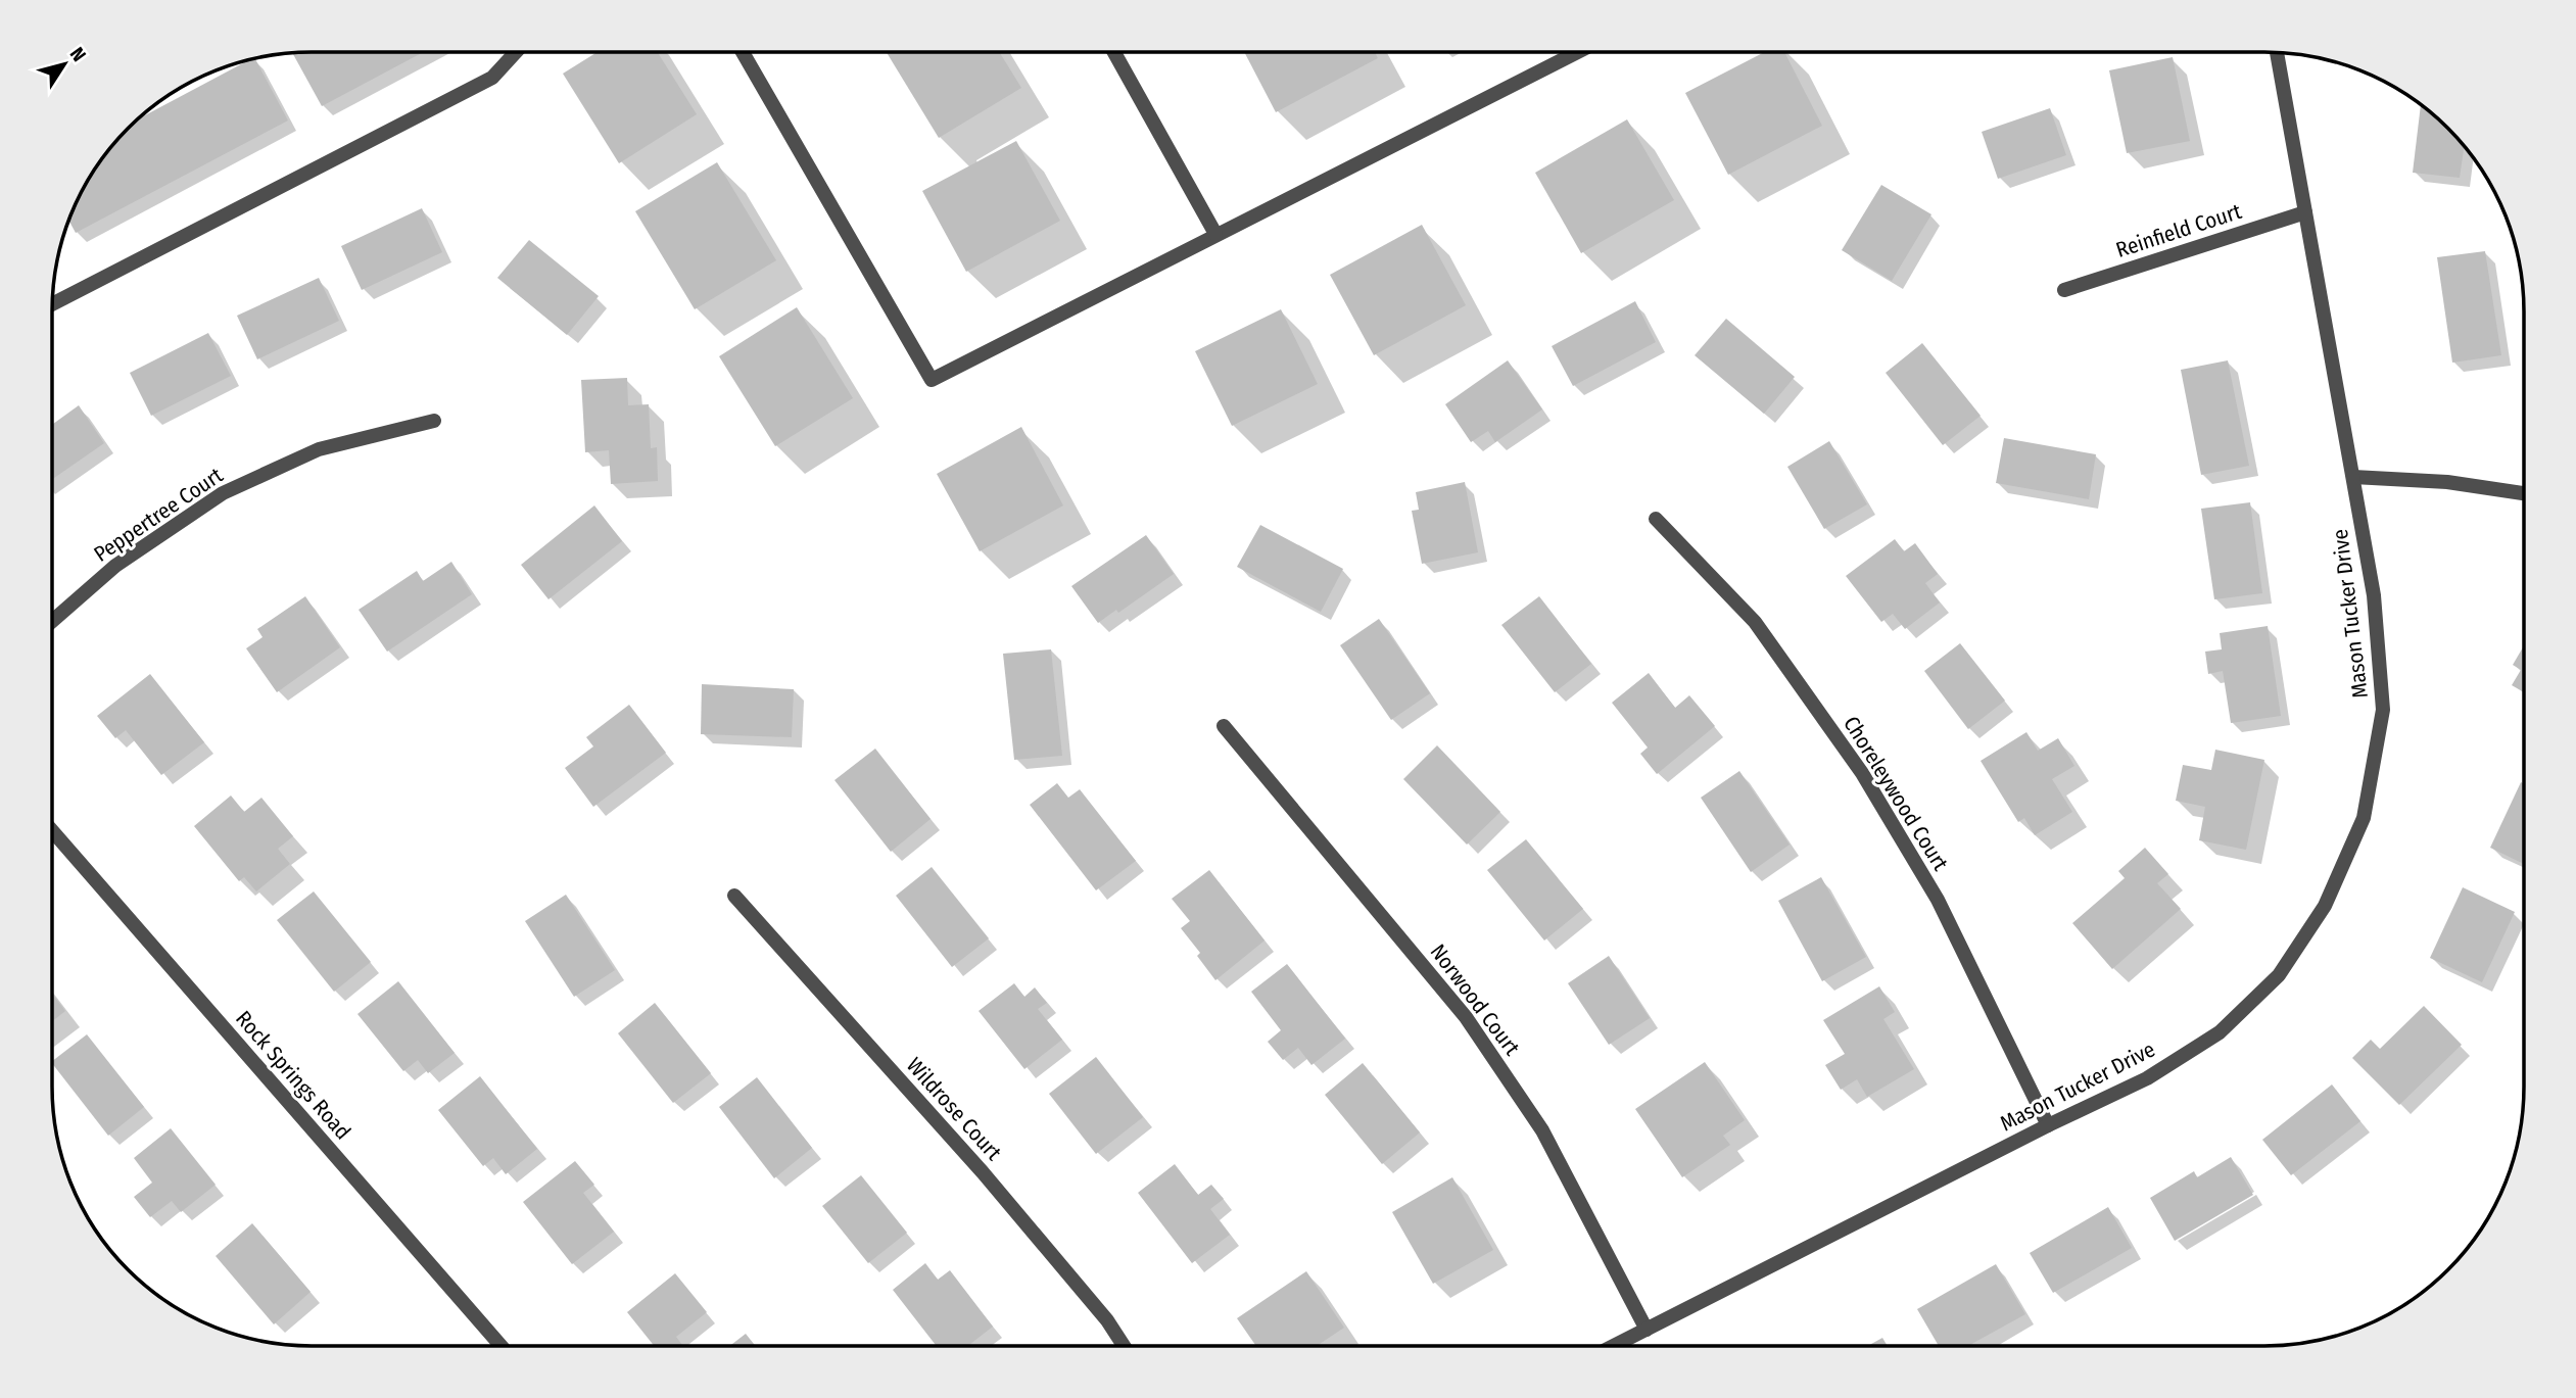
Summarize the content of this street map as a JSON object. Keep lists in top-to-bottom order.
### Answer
{
  "streets": {
    "street": [
      "Reinfield Court",
      "Peppertree Court",
      "Mason Tucker Drive",
      "Choreleywood Court",
      "Norwood Court",
      "Rock Springs Road",
      "Wildrose Court"
    ]
  },
  "crossings": [
    ["Reinfield Court", "Mason Tucker Drive"],
    ["Mason Tucker Drive", "Choreleywood Court"],
    ["Mason Tucker Drive", "Norwood Court"]
  ],
  "north": "top right"
}
